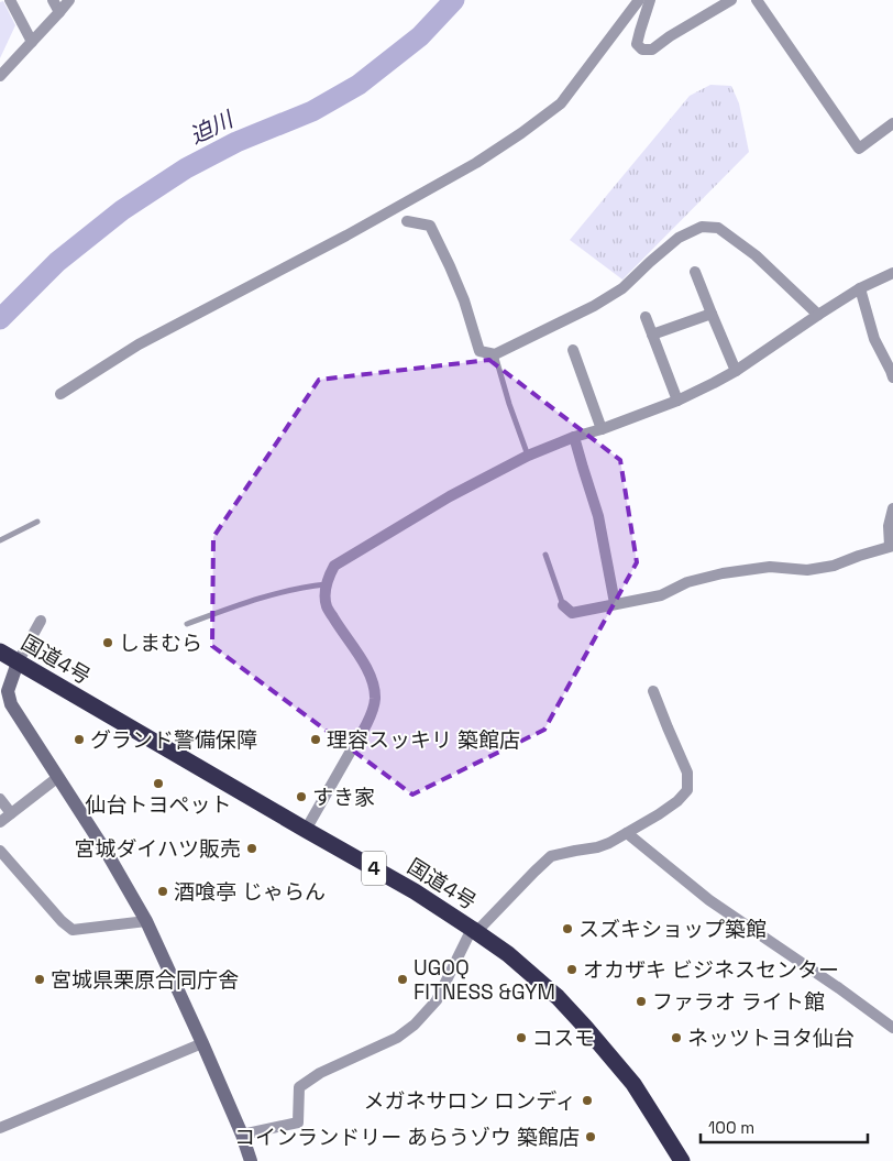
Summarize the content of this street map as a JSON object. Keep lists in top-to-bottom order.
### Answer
{
  "streets": {
    "highway": ["国道4号", "4"]
  },
  "water": ["迫川"],
  "places": [
    "しまむら",
    "グランド警備保障",
    "理容スッキリ 築館店",
    "仙台トヨペット",
    "すき家",
    "宮城ダイハツ販売",
    "酒喰亭 じゃらん",
    "スズキショップ築館",
    "オカザキ ビジネスセンター",
    "宮城県栗原合同庁舎",
    "UGOQ FITNESS &GYM",
    "ファラオ ライト館",
    "コスモ",
    "ネッツトヨタ仙台",
    "メガネサロン ロンディ",
    "コインランドリー あらうゾウ 築館店"
  ],
  "scale_bar": "100 m"
}
